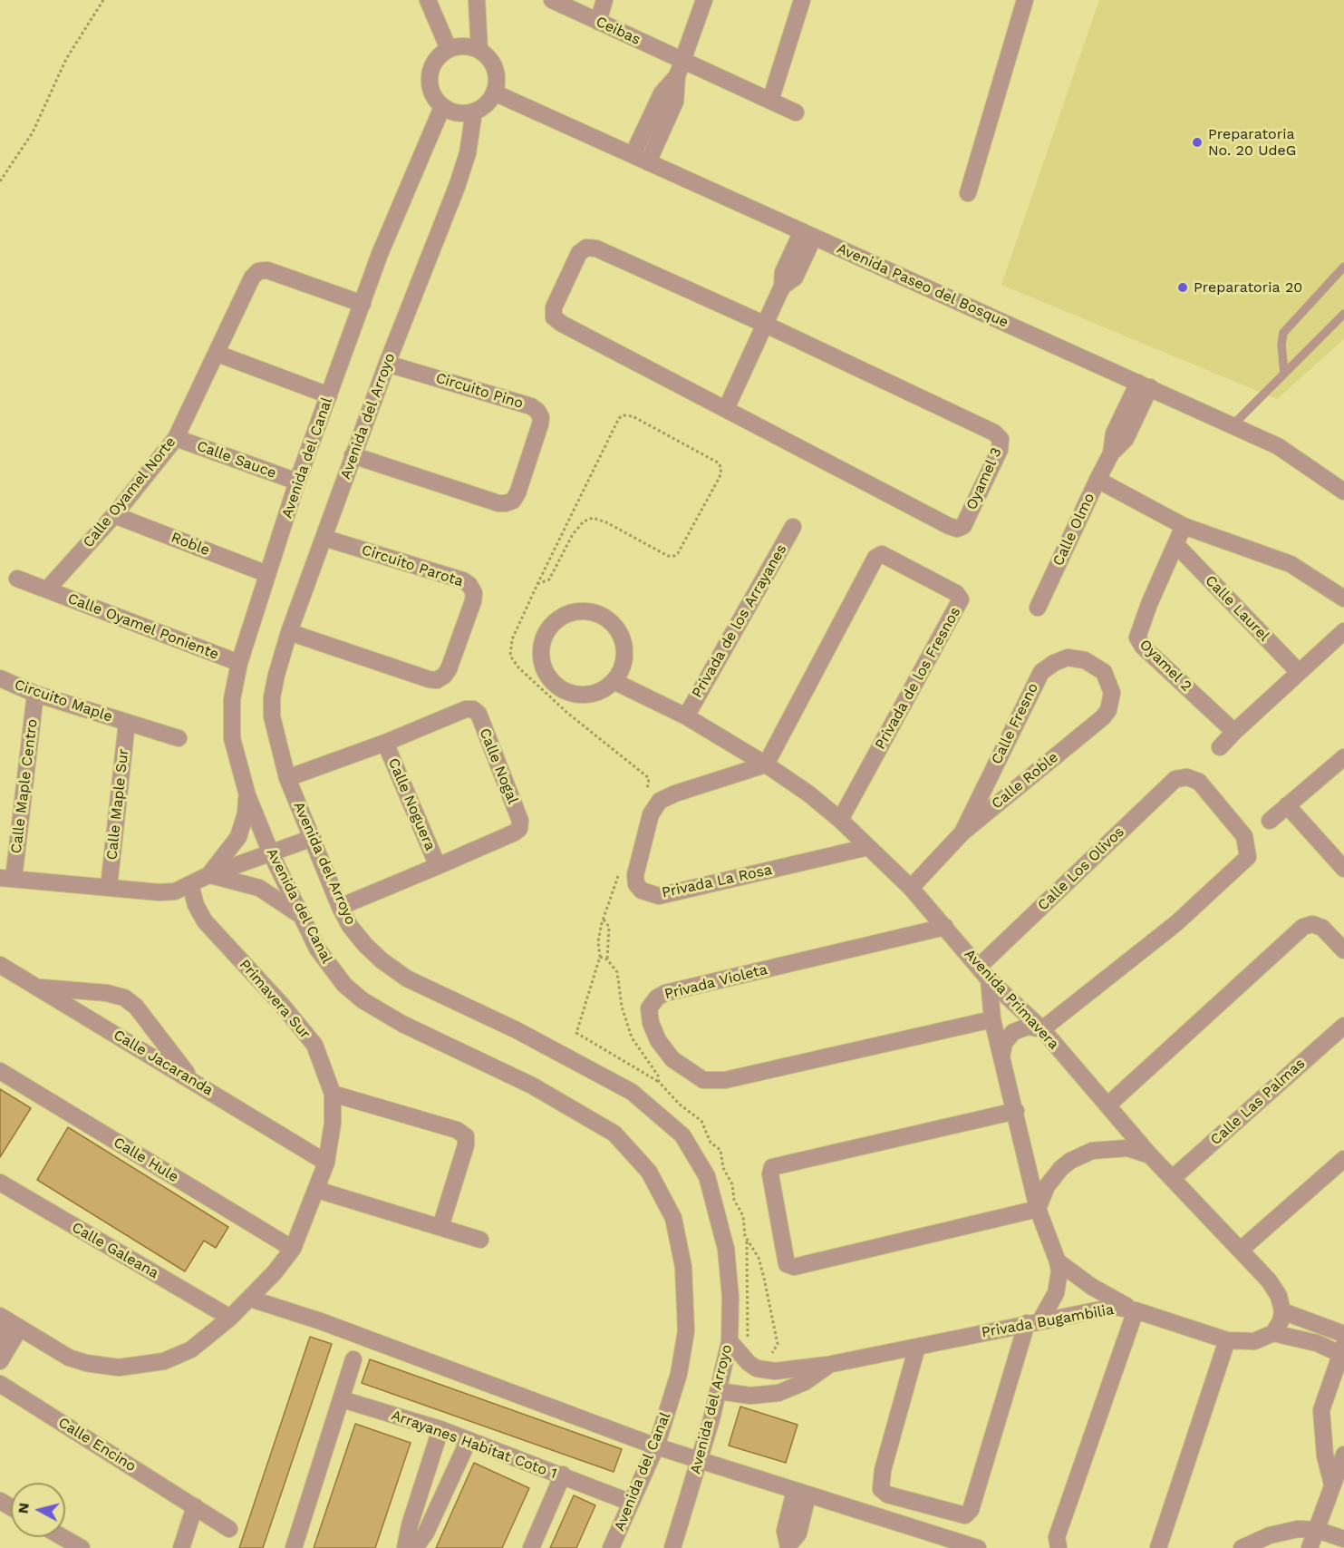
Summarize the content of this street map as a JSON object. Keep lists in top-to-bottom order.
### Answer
{
  "streets": {
    "street": [
      "Ceibas",
      "Avenida Paseo del Bosque",
      "Circuito Pino",
      "Avenida del Arroyo",
      "Avenida del Canal",
      "Calle Sauce",
      "Oyamel 3",
      "Calle Oyamel Norte",
      "Calle Olmo",
      "Roble",
      "Circuito Parota",
      "Calle Laurel",
      "Privada de los Arrayanes",
      "Calle Oyamel Poniente",
      "Oyamel 2",
      "Privada de los Fresnos",
      "Circuito Maple",
      "Calle Fresno",
      "Calle Nogal",
      "Calle Roble",
      "Calle Maple Centro",
      "Calle Maple Sur",
      "Calle Noguera",
      "Calle Los Olivos",
      "Privada La Rosa",
      "Privada Violeta",
      "Primavera Sur",
      "Avenida Primavera",
      "Calle Jacaranda",
      "Calle Las Palmas",
      "Calle Hule",
      "Calle Galeana",
      "Privada Bugambilia",
      "Calle Encino",
      "Arrayanes Habitat Coto 1"
    ]
  },
  "crossings": [
    ["Avenida Paseo del Bosque", "Avenida del Arroyo"],
    ["Avenida Paseo del Bosque", "Avenida del Canal"],
    ["Avenida Paseo del Bosque", "Calle Olmo"],
    ["Circuito Pino", "Avenida del Arroyo"],
    ["Avenida del Arroyo", "Avenida del Canal"],
    ["Avenida del Arroyo", "Circuito Parota"],
    ["Avenida del Arroyo", "Calle Nogal"],
    ["Avenida del Arroyo", "Privada Bugambilia"],
    ["Avenida del Canal", "Calle Sauce"],
    ["Avenida del Canal", "Calle Oyamel Norte"],
    ["Avenida del Canal", "Roble"],
    ["Avenida del Canal", "Calle Oyamel Poniente"],
    ["Calle Sauce", "Calle Oyamel Norte"],
    ["Calle Oyamel Norte", "Roble"],
    ["Calle Oyamel Norte", "Calle Oyamel Poniente"],
    ["Calle Laurel", "Oyamel 2"],
    ["Privada de los Arrayanes", "Avenida Primavera"],
    ["Privada de los Fresnos", "Privada La Rosa"],
    ["Privada de los Fresnos", "Avenida Primavera"],
    ["Circuito Maple", "Calle Maple Centro"],
    ["Circuito Maple", "Calle Maple Sur"],
    ["Calle Fresno", "Calle Roble"],
    ["Calle Nogal", "Calle Noguera"],
    ["Calle Roble", "Avenida Primavera"],
    ["Calle Los Olivos", "Avenida Primavera"],
    ["Privada La Rosa", "Avenida Primavera"],
    ["Privada Violeta", "Avenida Primavera"],
    ["Primavera Sur", "Calle Jacaranda"],
    ["Primavera Sur", "Calle Hule"],
    ["Primavera Sur", "Calle Galeana"],
    ["Avenida Primavera", "Calle Las Palmas"]
  ],
  "places": ["Preparatoria No. 20 UdeG", "Preparatoria 20"],
  "north": "left"
}
